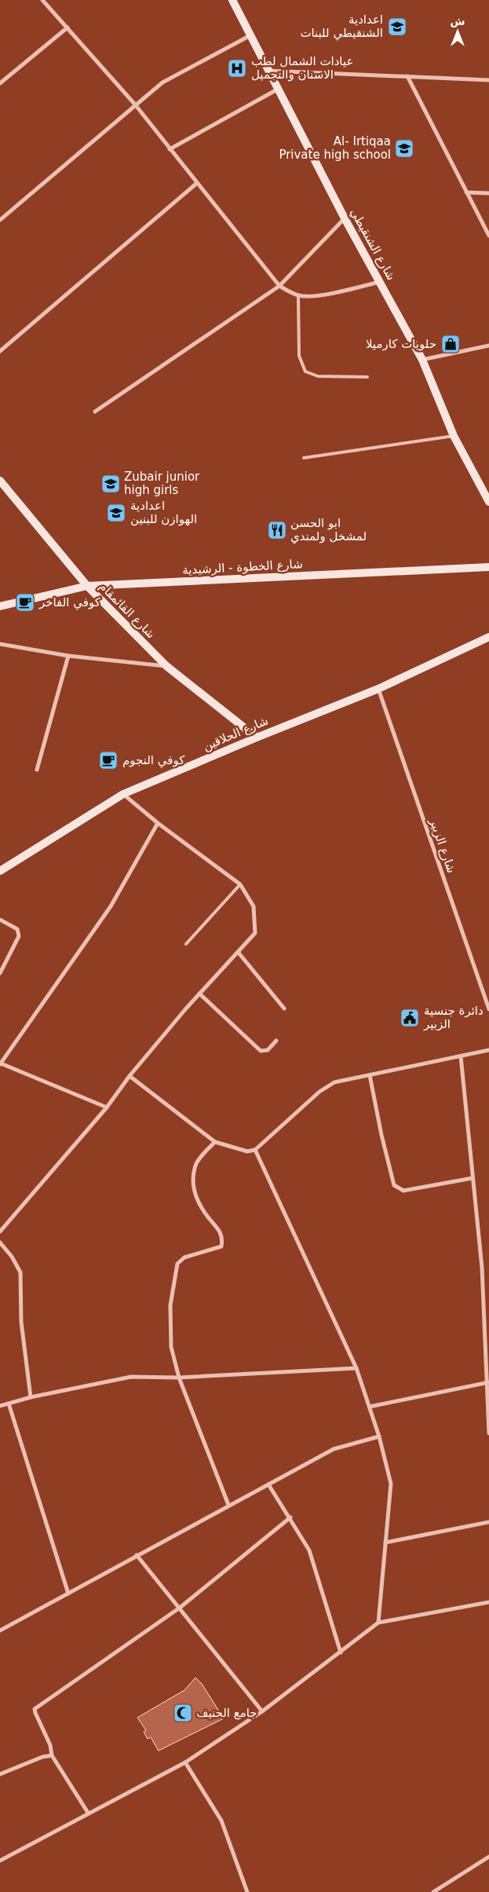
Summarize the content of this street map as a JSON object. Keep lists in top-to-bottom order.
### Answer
{
  "streets": {
    "main road": [
      "شارع الشنقيطي",
      "شارع الخطوة - الرشيدية",
      "شارع القائمقام",
      "شارع الحلاقين"
    ],
    "street": ["شارع الزبير"]
  },
  "crossings": [
    ["شارع الخطوة - الرشيدية", "شارع القائمقام"],
    ["شارع القائمقام", "شارع الحلاقين"],
    ["شارع الحلاقين", "شارع الزبير"]
  ],
  "places": {
    "school or university": [
      "اعدادية الشنقيطي للبنات",
      "Al- Irtiqaa Private high school",
      "Zubair junior high girls",
      "اعدادية الهوازن للبنين"
    ],
    "hospital": ["عيادات الشمال لطب الاسنان والتجميل"],
    "shop": ["حلويات كارميلا"],
    "restaurant": ["ابو الحسن لمشخل ولمندي"],
    "cafe": ["كوفي الفاخر", "كوفي النجوم"],
    "public building": ["دائرة جنسية الزبير"],
    "mosque": ["جامع الحنيف"]
  },
  "north": "top"
}
